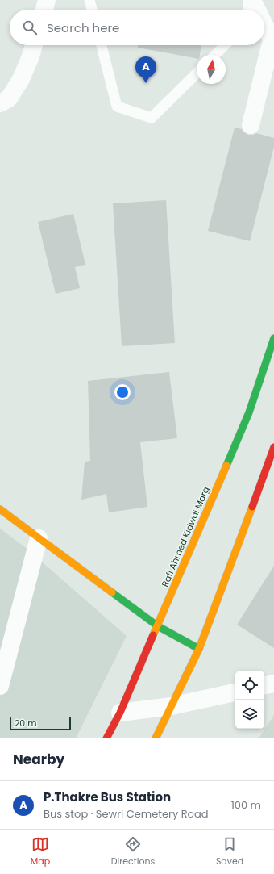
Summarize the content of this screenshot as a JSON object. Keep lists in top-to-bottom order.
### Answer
{
  "streets": {
    "main road": ["Rafi Ahmed Kidwai Marg"]
  },
  "scale_bar": "20 m",
  "north": "top",
  "page": {
    "search": "Search here",
    "pins": "A",
    "scale": "20 m",
    "heading": "Nearby",
    "list": [
      {
        "mark": "A",
        "name": "P.Thakre Bus Station",
        "note": "Bus stop · Sewri Cemetery Road",
        "value": "100 m"
      }
    ],
    "nav": ["Map", "Directions", "Saved"]
  }
}
